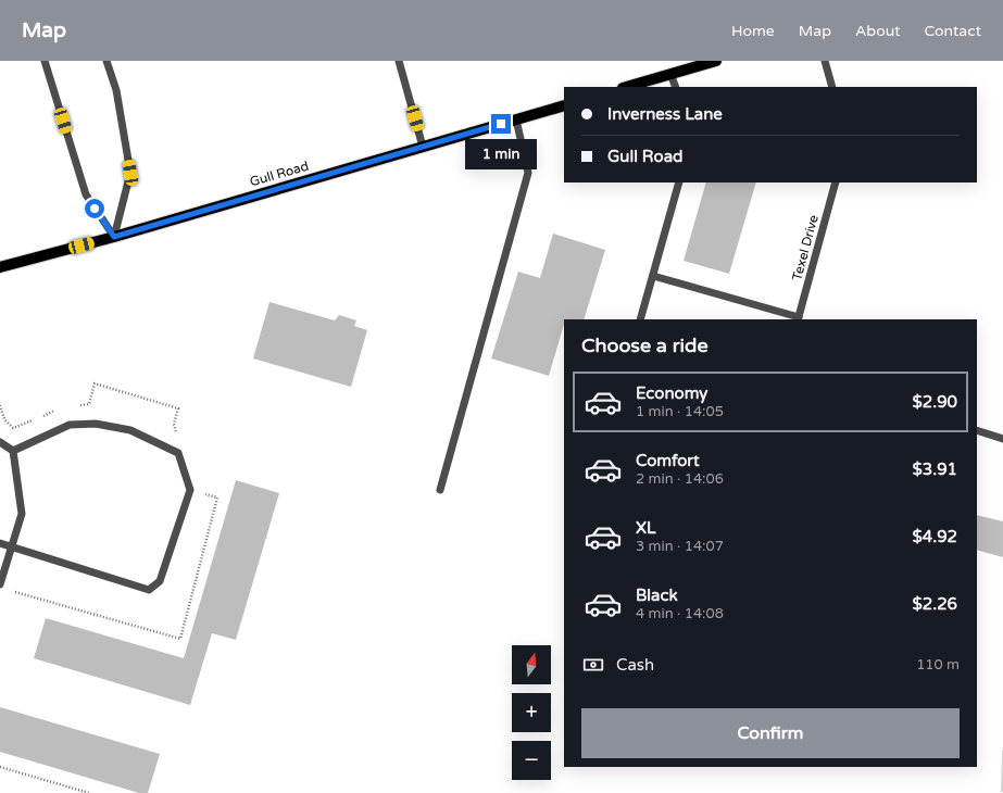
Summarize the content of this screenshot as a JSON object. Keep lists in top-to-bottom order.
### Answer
{
  "streets": {
    "main road": ["Gull Road"],
    "street": ["Texel Drive"]
  },
  "north": "top",
  "page": {
    "header": "Map",
    "nav": [
      "Home",
      "Map",
      "About",
      "Contact"
    ],
    "banner": ["Inverness Lane", "Gull Road"],
    "bubble": "1 min",
    "heading": "Choose a ride",
    "list": [
      {
        "name": "Economy",
        "note": "1 min · 14:05",
        "value": "$2.90"
      },
      {
        "name": "Comfort",
        "note": "2 min · 14:06",
        "value": "$3.91"
      },
      {
        "name": "XL",
        "note": "3 min · 14:07",
        "value": "$4.92"
      },
      {
        "name": "Black",
        "note": "4 min · 14:08",
        "value": "$2.26"
      }
    ],
    "pay": ["Cash", "110 m"],
    "map_buttons": ["+", "−"],
    "buttons": "Confirm"
  }
}
